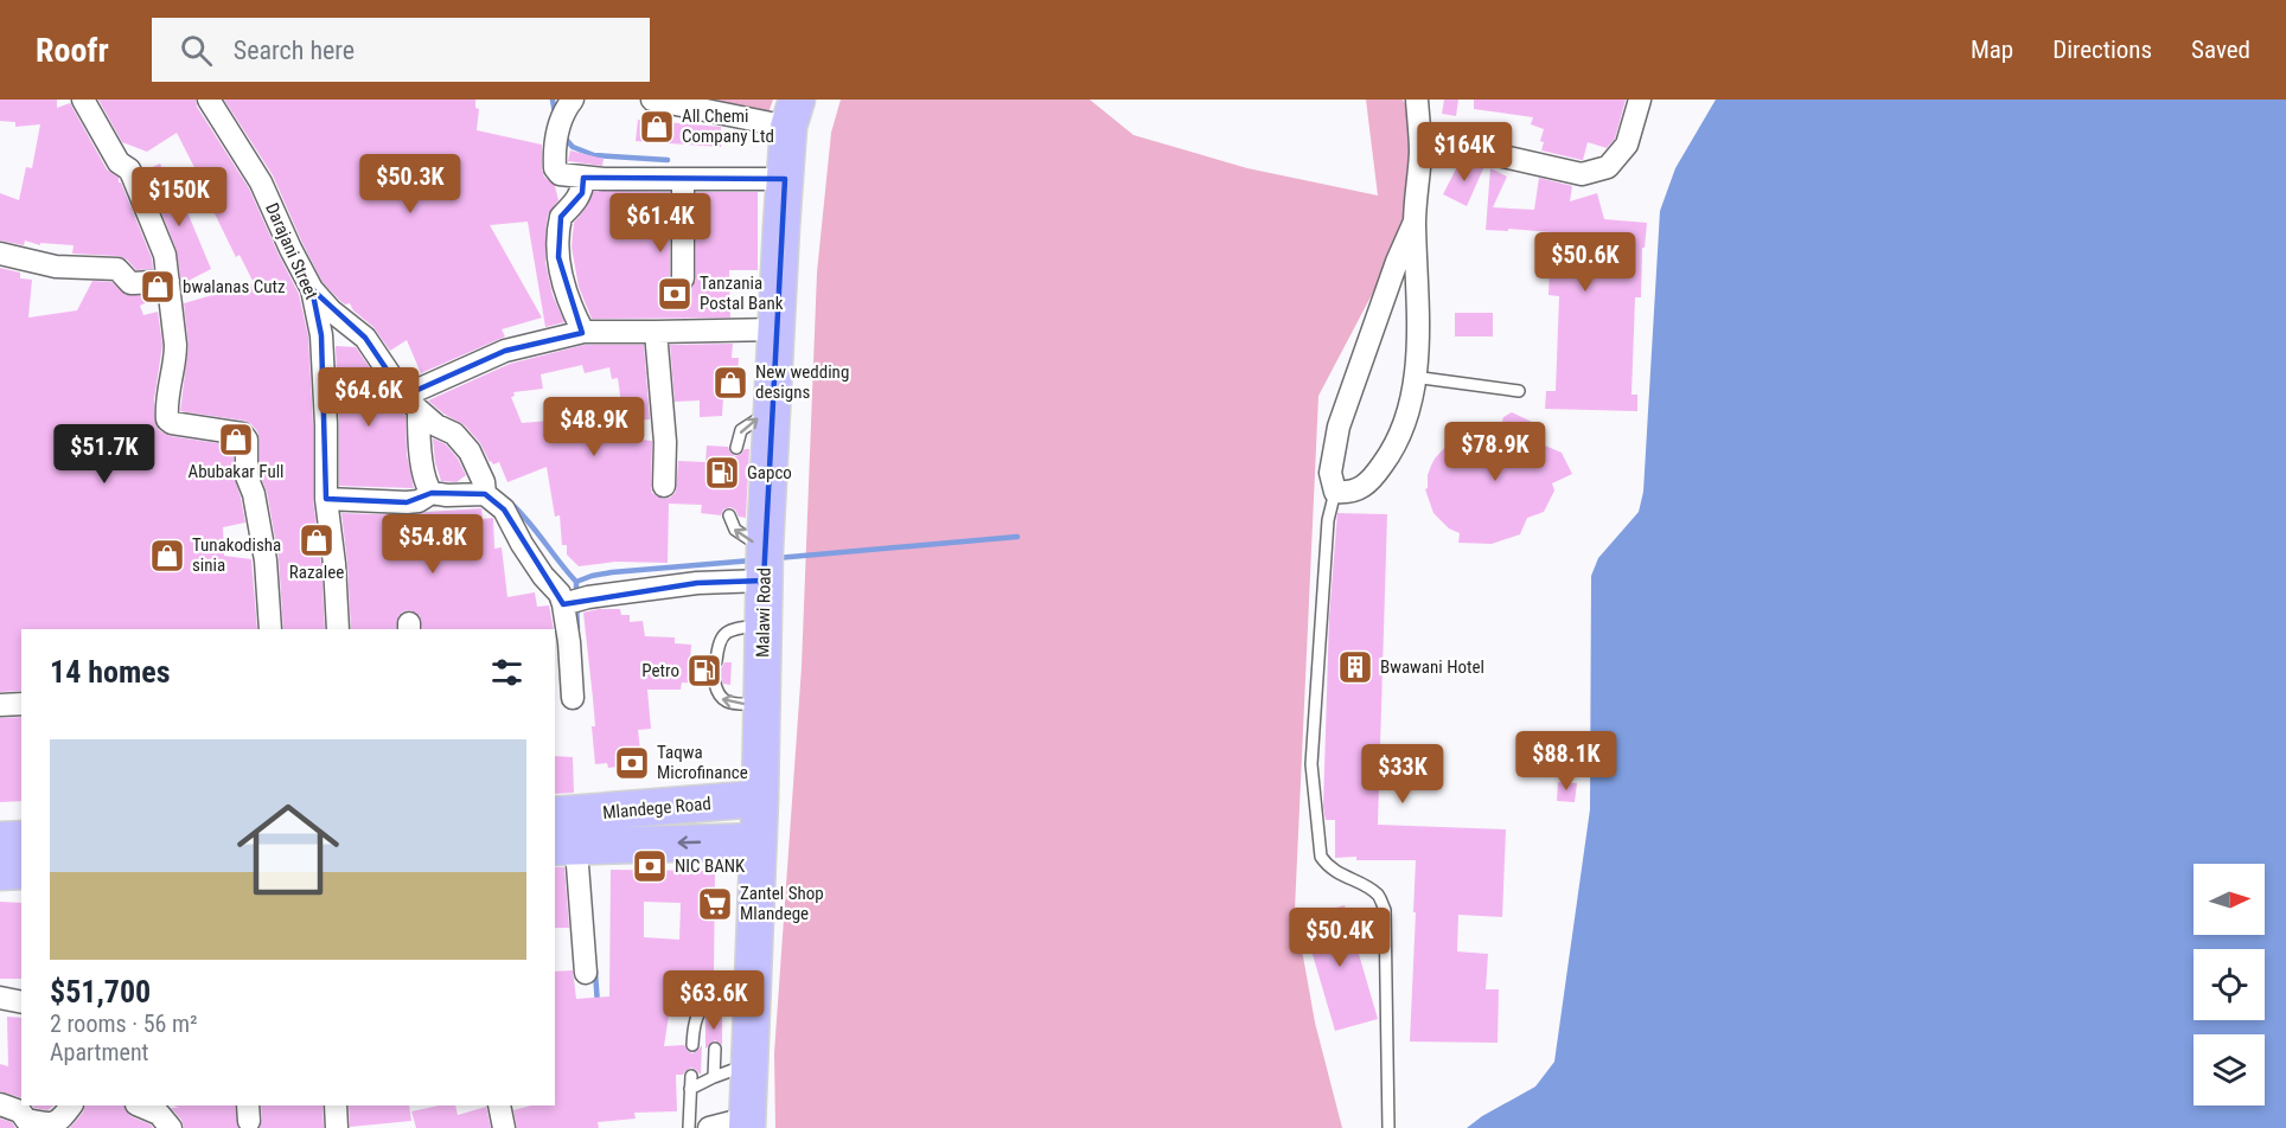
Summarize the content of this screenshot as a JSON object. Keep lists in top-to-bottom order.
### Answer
{
  "streets": {
    "main road": ["Malawi Road", "Mlandege Road"],
    "street": ["Darajani Street"]
  },
  "crossings": [
    ["Malawi Road", "Mlandege Road"]
  ],
  "places": {
    "shop": [
      "All Chemi Company Ltd",
      "bwalanas Cutz",
      "New wedding designs",
      "Abubakar Full",
      "Razalee",
      "Tunakodisha sinia"
    ],
    "bank": ["Tanzania Postal Bank", "Taqwa Microfinance", "NIC BANK"],
    "fuel station": ["Gapco", "Petro"],
    "building": ["Bwawani Hotel"],
    "supermarket": ["Zantel Shop Mlandege"]
  },
  "north": "right",
  "page": {
    "header": "Roofr",
    "search": "Search here",
    "nav": ["Map", "Directions", "Saved"],
    "price": [
      "$164K",
      "$50.3K",
      "$150K",
      "$61.4K",
      "$50.6K",
      "$64.6K",
      "$48.9K",
      "$78.9K",
      "$51.7K",
      "$54.8K",
      "$88.1K",
      "$33K",
      "$50.4K",
      "$63.6K"
    ],
    "heading": "14 homes",
    "list": [
      {
        "name": "$51,700",
        "note": "2 rooms · 56 m² · Apartment"
      }
    ]
  }
}
